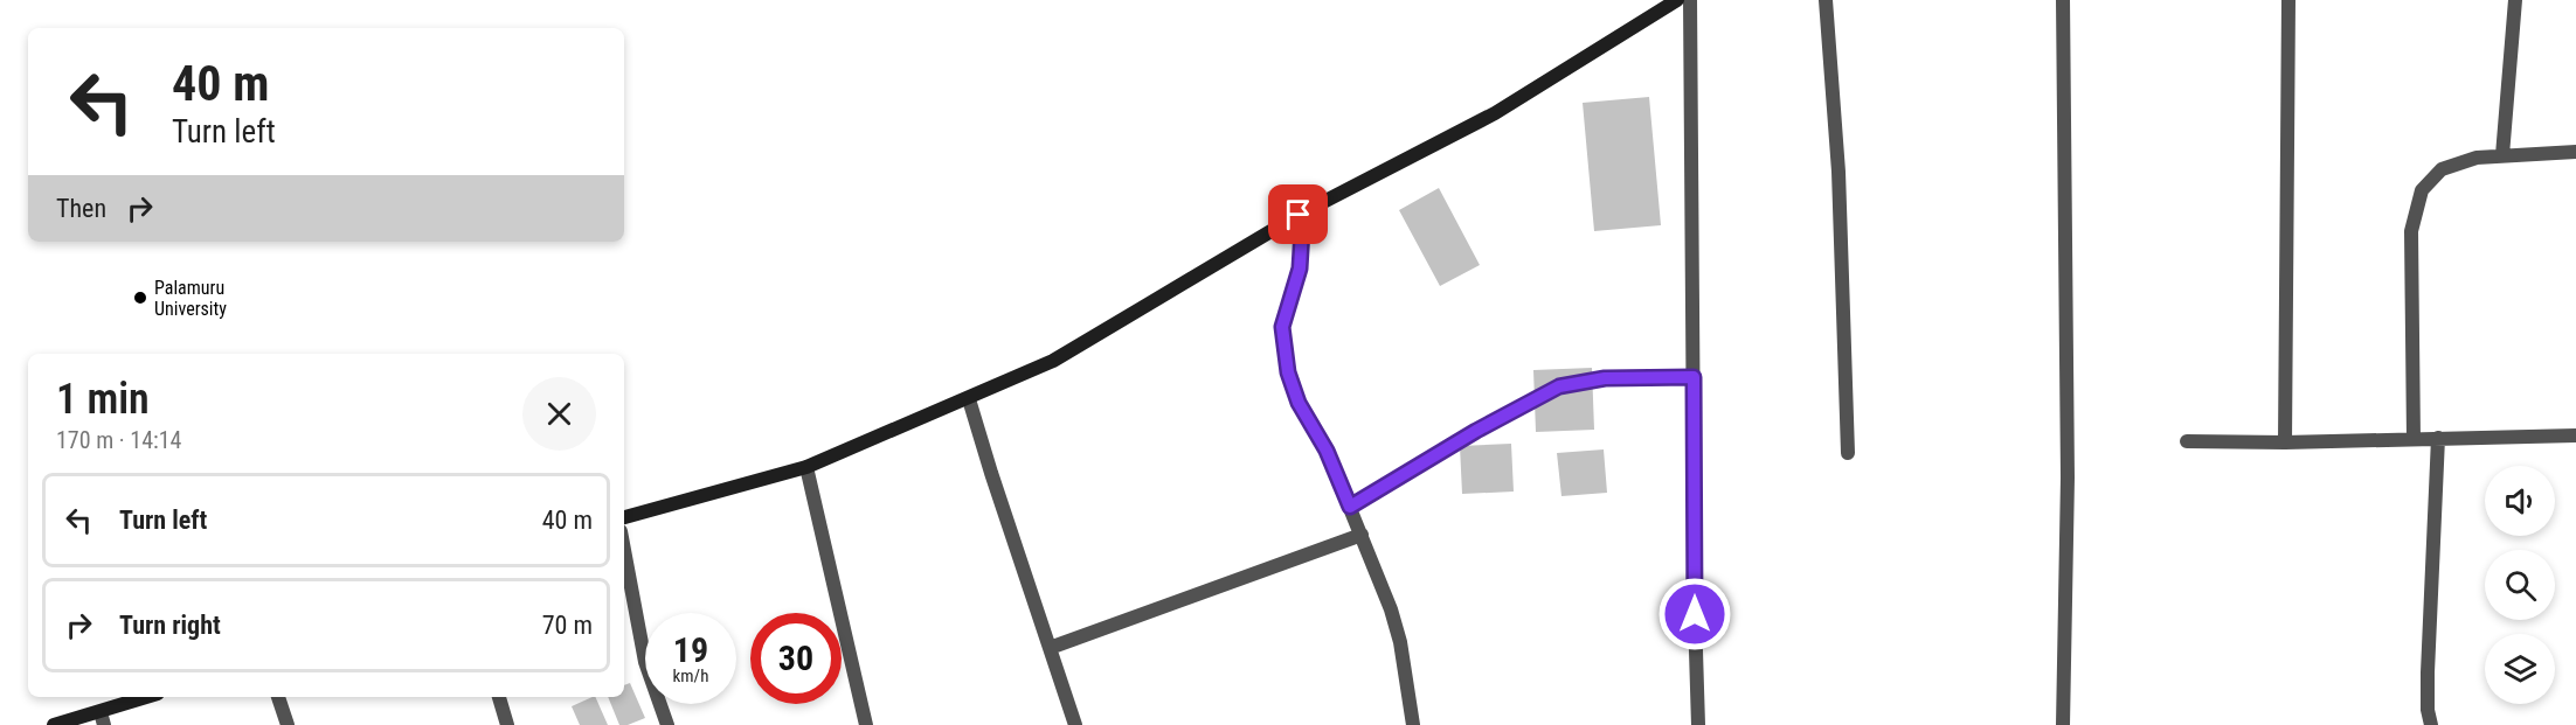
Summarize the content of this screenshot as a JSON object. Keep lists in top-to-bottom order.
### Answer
{
  "places": ["Palamuru University"],
  "page": {
    "turn": ["40 m", "Turn left"],
    "then": "Then",
    "heading": ["1 min", "170 m · 14:14"],
    "list": [
      {
        "name": "Turn left",
        "value": "40 m"
      },
      {
        "name": "Turn right",
        "value": "70 m"
      }
    ],
    "speed": "19 km/h",
    "limit": "30"
  }
}
